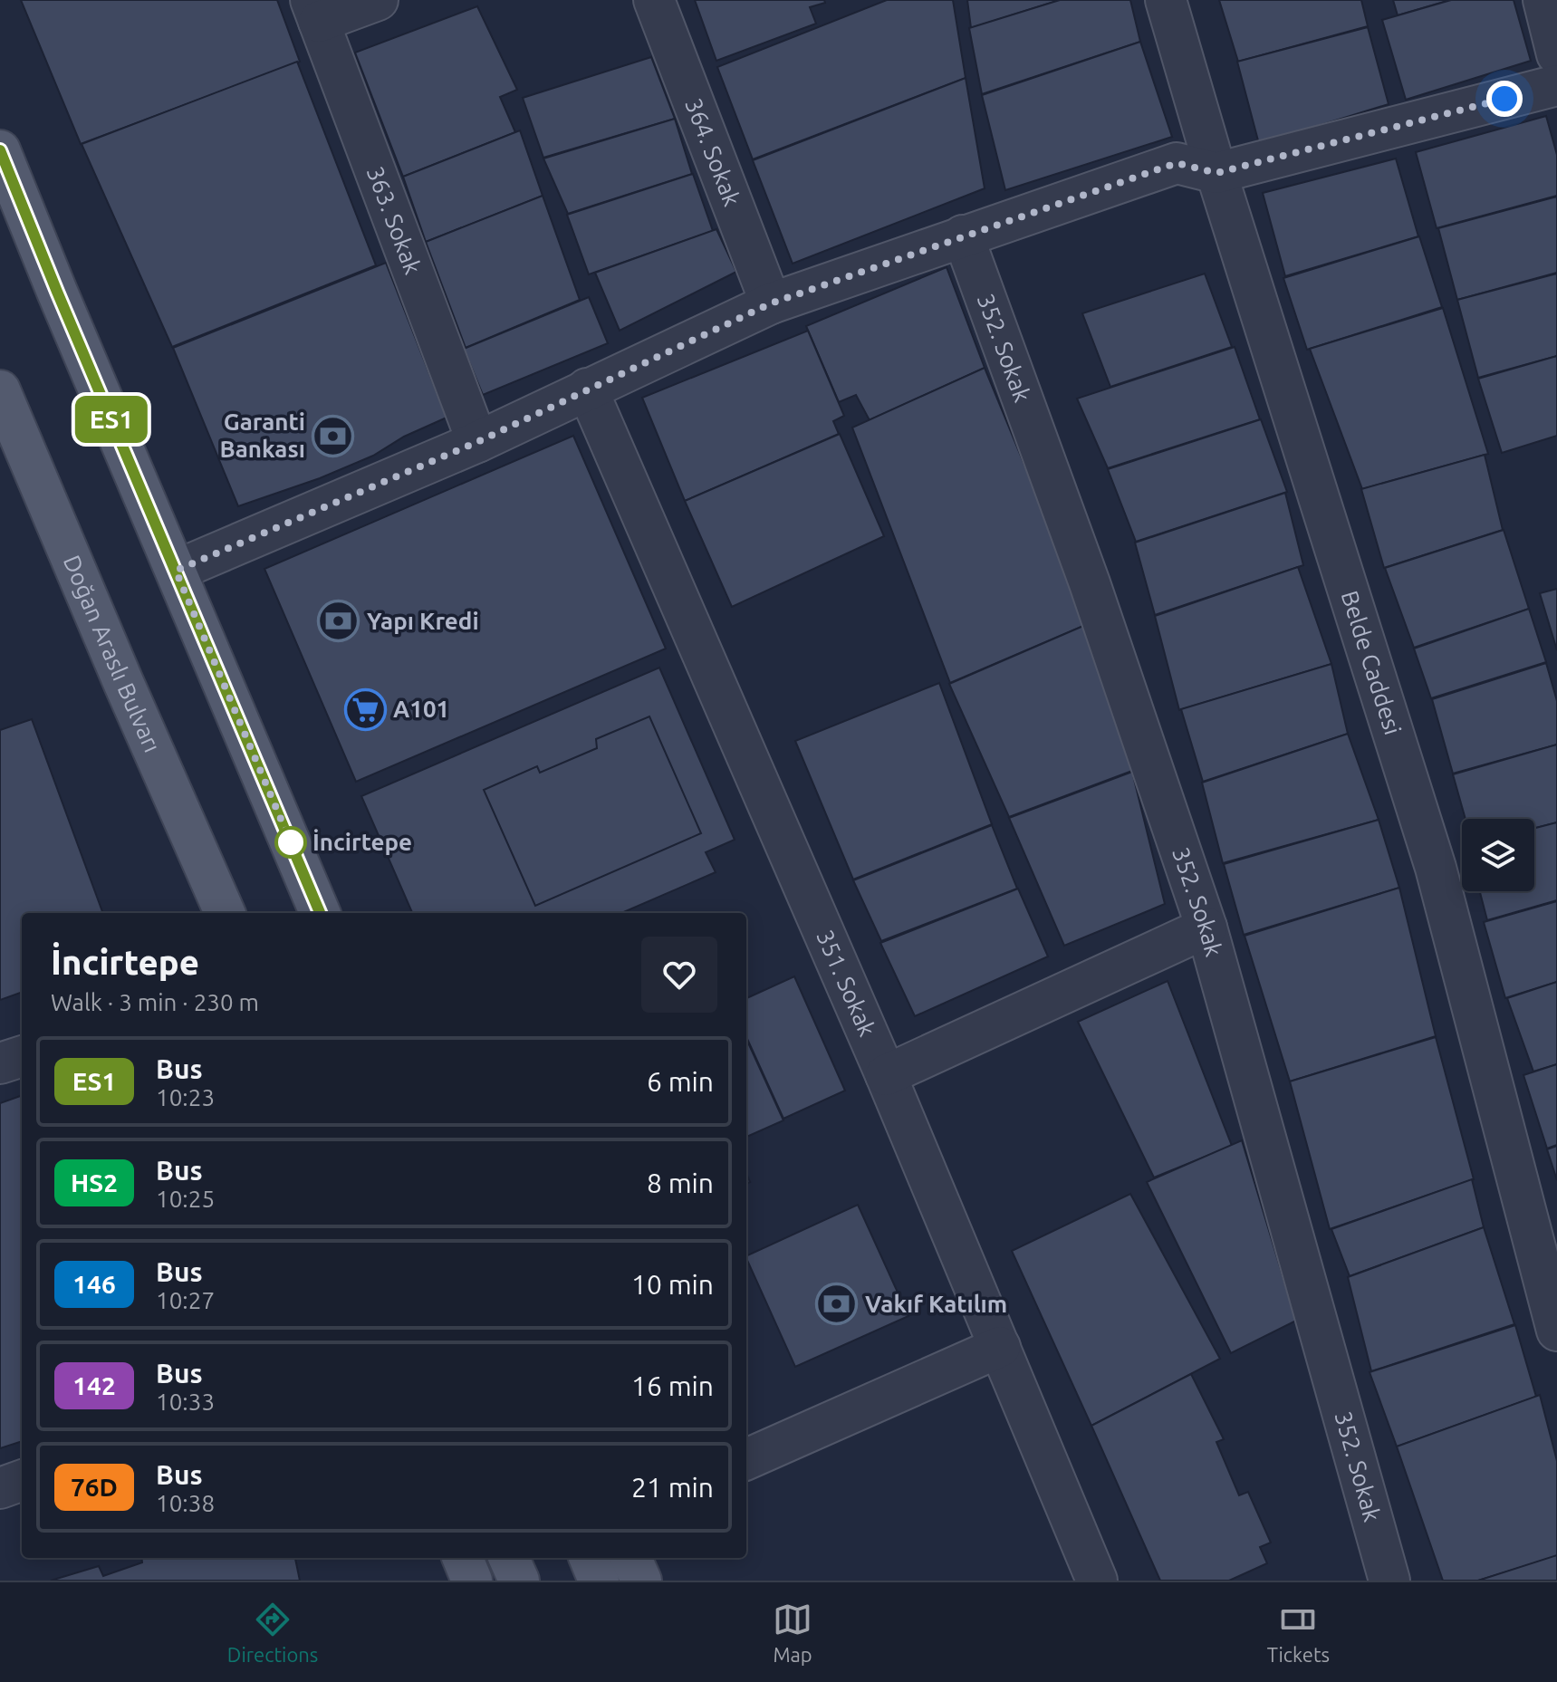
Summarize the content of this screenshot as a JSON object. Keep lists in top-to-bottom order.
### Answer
{
  "streets": {
    "main road": ["Doğan Araslı Bulvarı"],
    "street": [
      "364. Sokak",
      "363. Sokak",
      "352. Sokak",
      "Belde Caddesi",
      "351. Sokak"
    ]
  },
  "places": {
    "bank": ["Garanti Bankası", "Yapı Kredi", "Vakıf Katılım"],
    "supermarket": ["A101"],
    "other": ["İncirtepe"]
  },
  "lines": ["bus line ES1"],
  "page": {
    "on_map": "ES1",
    "heading": ["İncirtepe", "Walk · 3 min · 230 m"],
    "list": [
      {
        "mark": "ES1",
        "name": "Bus",
        "note": "10:23",
        "value": "6 min"
      },
      {
        "mark": "HS2",
        "name": "Bus",
        "note": "10:25",
        "value": "8 min"
      },
      {
        "mark": "146",
        "name": "Bus",
        "note": "10:27",
        "value": "10 min"
      },
      {
        "mark": "142",
        "name": "Bus",
        "note": "10:33",
        "value": "16 min"
      },
      {
        "mark": "76D",
        "name": "Bus",
        "note": "10:38",
        "value": "21 min"
      }
    ],
    "tabs": ["Directions", "Map", "Tickets"]
  }
}
